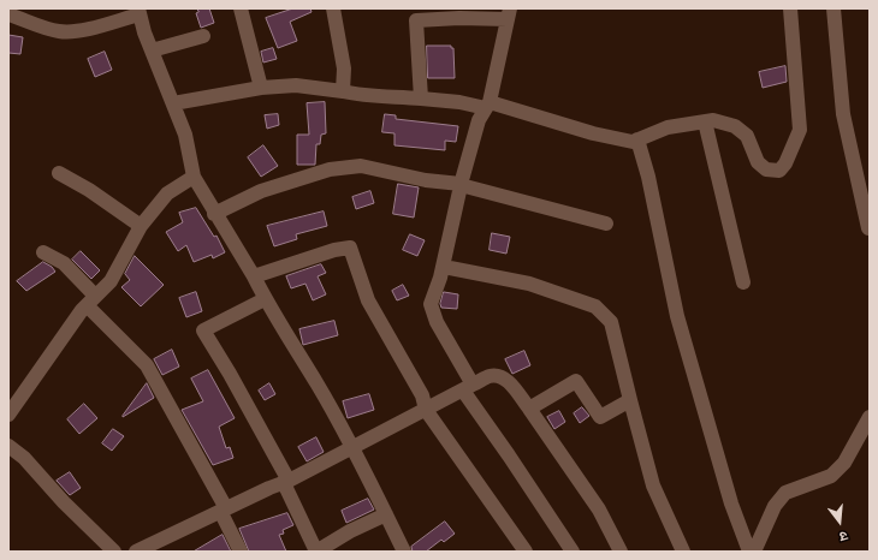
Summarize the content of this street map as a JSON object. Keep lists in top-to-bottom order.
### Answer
{
  "north": "bottom"
}
